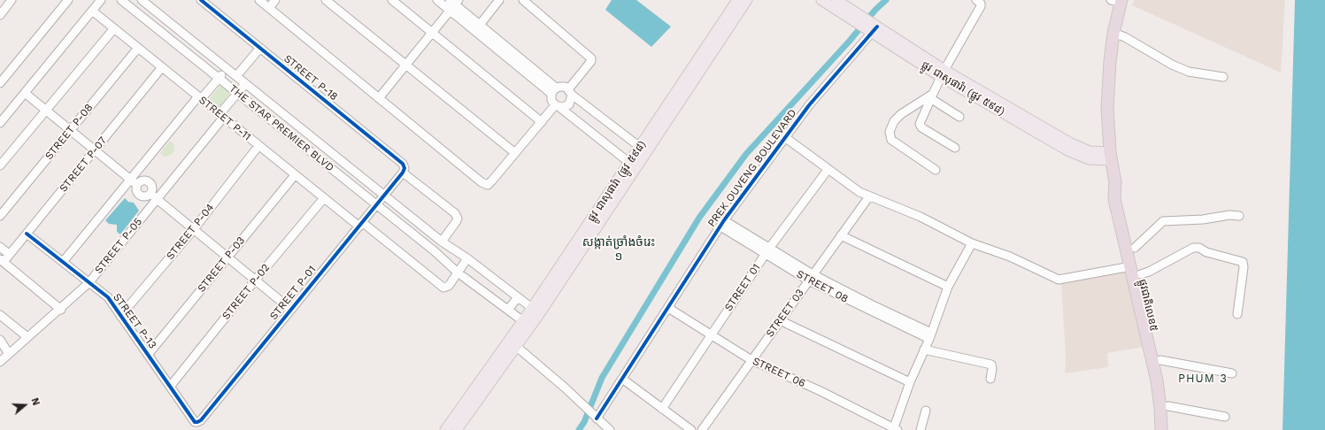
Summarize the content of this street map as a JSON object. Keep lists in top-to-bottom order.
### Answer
{
  "streets": {
    "highway": ["ផ្លូវជាតិលេខ៥"],
    "main road": ["ផ្លូវ ជាសុផារ៉ា (ផ្លូវ ៥៩៨)"],
    "street": [
      "STREET P-18",
      "STREET P-11",
      "THE STAR PREMIER BLVD",
      "STREET P-08",
      "STREET P-07",
      "PREK OUVENG BOULEVARD",
      "STREET P-04",
      "STREET P-05",
      "STREET P-03",
      "STREET 01",
      "STREET P-02",
      "STREET P-01",
      "STREET 03",
      "STREET P-13",
      "STREET 06"
    ]
  },
  "crossings": [
    ["STREET P-18", "THE STAR PREMIER BLVD"],
    ["STREET P-18", "STREET P-01"],
    ["ផ្លូវ ជាសុផារ៉ា (ផ្លូវ ៥៩៨)", "THE STAR PREMIER BLVD"],
    ["ផ្លូវ ជាសុផារ៉ា (ផ្លូវ ៥៩៨)", "PREK OUVENG BOULEVARD"],
    ["ផ្លូវ ជាសុផារ៉ា (ផ្លូវ ៥៩៨)", "ផ្លូវជាតិលេខ៥"],
    ["STREET P-11", "THE STAR PREMIER BLVD"],
    ["STREET P-11", "STREET P-08"],
    ["STREET P-11", "STREET P-07"],
    ["STREET P-11", "STREET P-04"],
    ["STREET P-11", "STREET P-05"],
    ["STREET P-11", "STREET P-03"],
    ["STREET P-11", "STREET P-02"],
    ["STREET P-11", "STREET P-01"],
    ["THE STAR PREMIER BLVD", "STREET P-05"],
    ["THE STAR PREMIER BLVD", "STREET P-01"],
    ["STREET P-07", "STREET P-13"],
    ["PREK OUVENG BOULEVARD", "STREET 06"],
    ["STREET P-04", "STREET P-13"],
    ["STREET P-05", "STREET P-13"],
    ["STREET P-03", "STREET P-13"],
    ["STREET 01", "STREET 06"],
    ["STREET P-02", "STREET P-13"],
    ["STREET P-01", "STREET P-13"],
    ["STREET 03", "STREET 06"]
  ],
  "districts": ["សង្កាត់ច្រាំងចំរេះ ១", "PHUM 3"],
  "north": "right"
}
